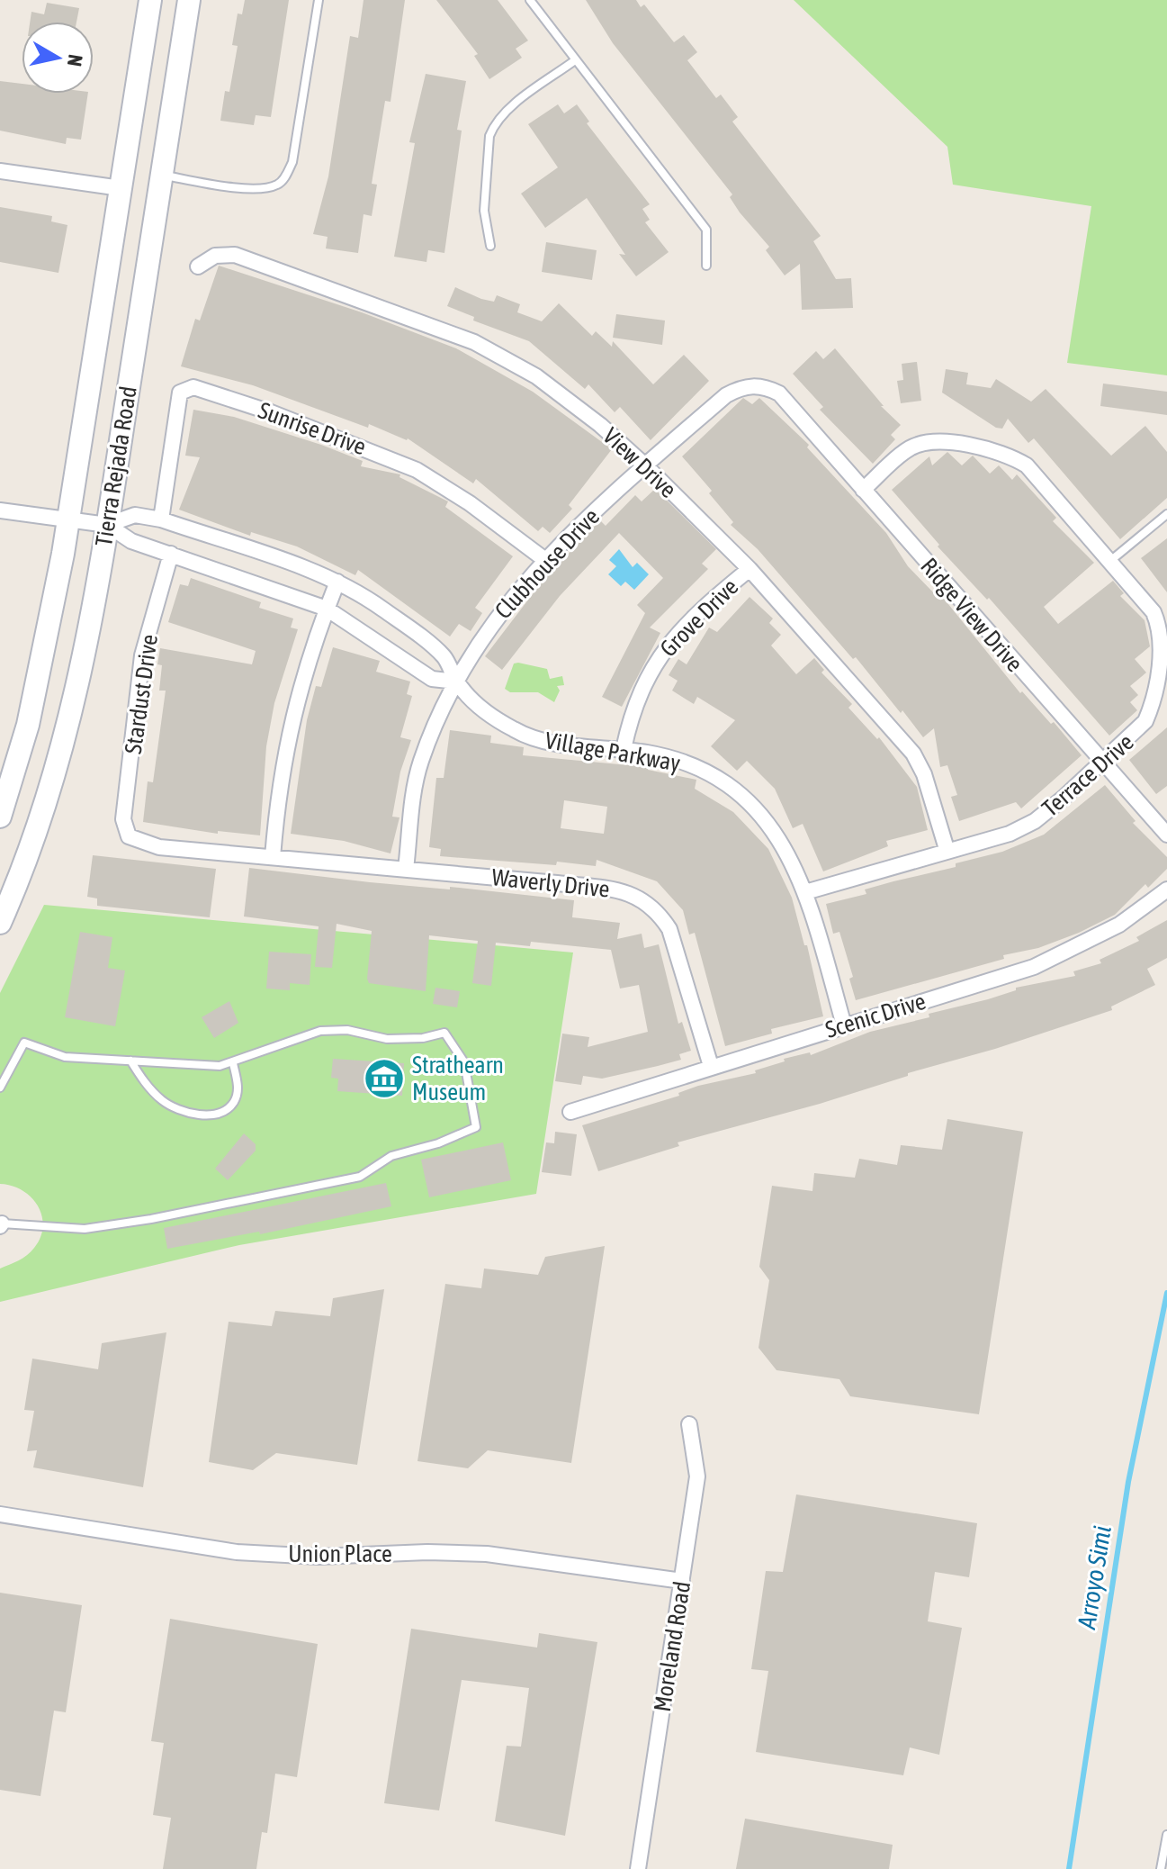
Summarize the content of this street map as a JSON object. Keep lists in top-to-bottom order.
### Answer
{
  "streets": {
    "main road": ["Tierra Rejada Road"],
    "street": [
      "Sunrise Drive",
      "View Drive",
      "Clubhouse Drive",
      "Ridge View Drive",
      "Grove Drive",
      "Stardust Drive",
      "Village Parkway",
      "Terrace Drive",
      "Waverly Drive",
      "Scenic Drive",
      "Union Place",
      "Moreland Road"
    ]
  },
  "crossings": [
    ["Sunrise Drive", "Clubhouse Drive"],
    ["Sunrise Drive", "Village Parkway"],
    ["View Drive", "Clubhouse Drive"],
    ["View Drive", "Grove Drive"],
    ["View Drive", "Terrace Drive"],
    ["Tierra Rejada Road", "Village Parkway"],
    ["Clubhouse Drive", "Ridge View Drive"],
    ["Clubhouse Drive", "Village Parkway"],
    ["Clubhouse Drive", "Waverly Drive"],
    ["Ridge View Drive", "Terrace Drive"],
    ["Grove Drive", "Village Parkway"],
    ["Stardust Drive", "Village Parkway"],
    ["Stardust Drive", "Waverly Drive"],
    ["Village Parkway", "Terrace Drive"],
    ["Village Parkway", "Scenic Drive"],
    ["Waverly Drive", "Scenic Drive"],
    ["Union Place", "Moreland Road"]
  ],
  "water": ["Arroyo Simi"],
  "places": {
    "museum": ["Strathearn Museum"]
  },
  "north": "right"
}
